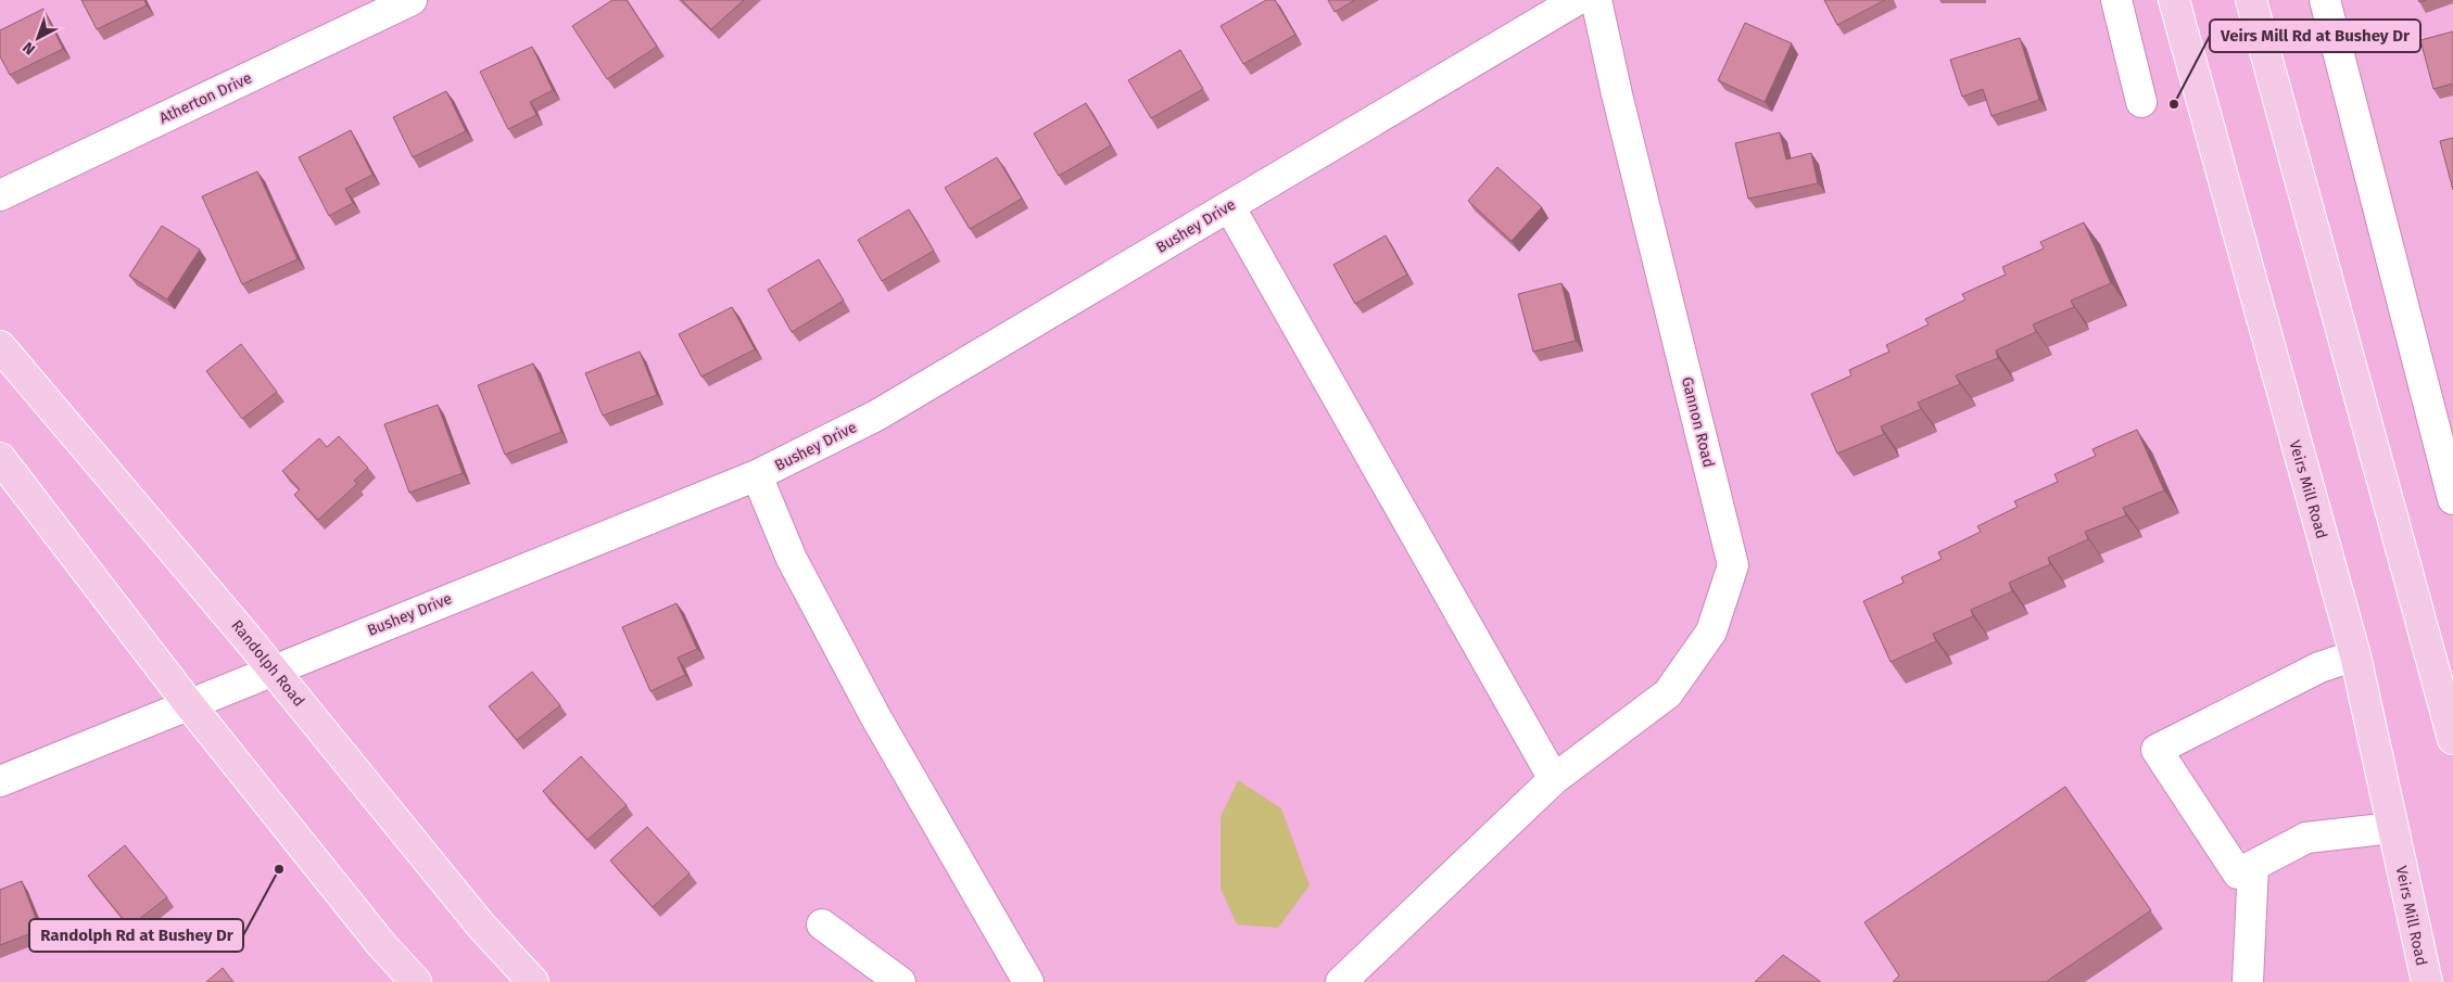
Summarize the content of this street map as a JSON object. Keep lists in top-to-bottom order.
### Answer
{
  "streets": {
    "main road": ["Veirs Mill Road", "Randolph Road"],
    "street": ["Atherton Drive", "Bushey Drive", "Gannon Road"]
  },
  "crossings": [
    ["Bushey Drive", "Randolph Road"]
  ],
  "places": ["Veirs Mill Rd at Bushey Dr", "Randolph Rd at Bushey Dr"],
  "north": "bottom left"
}
